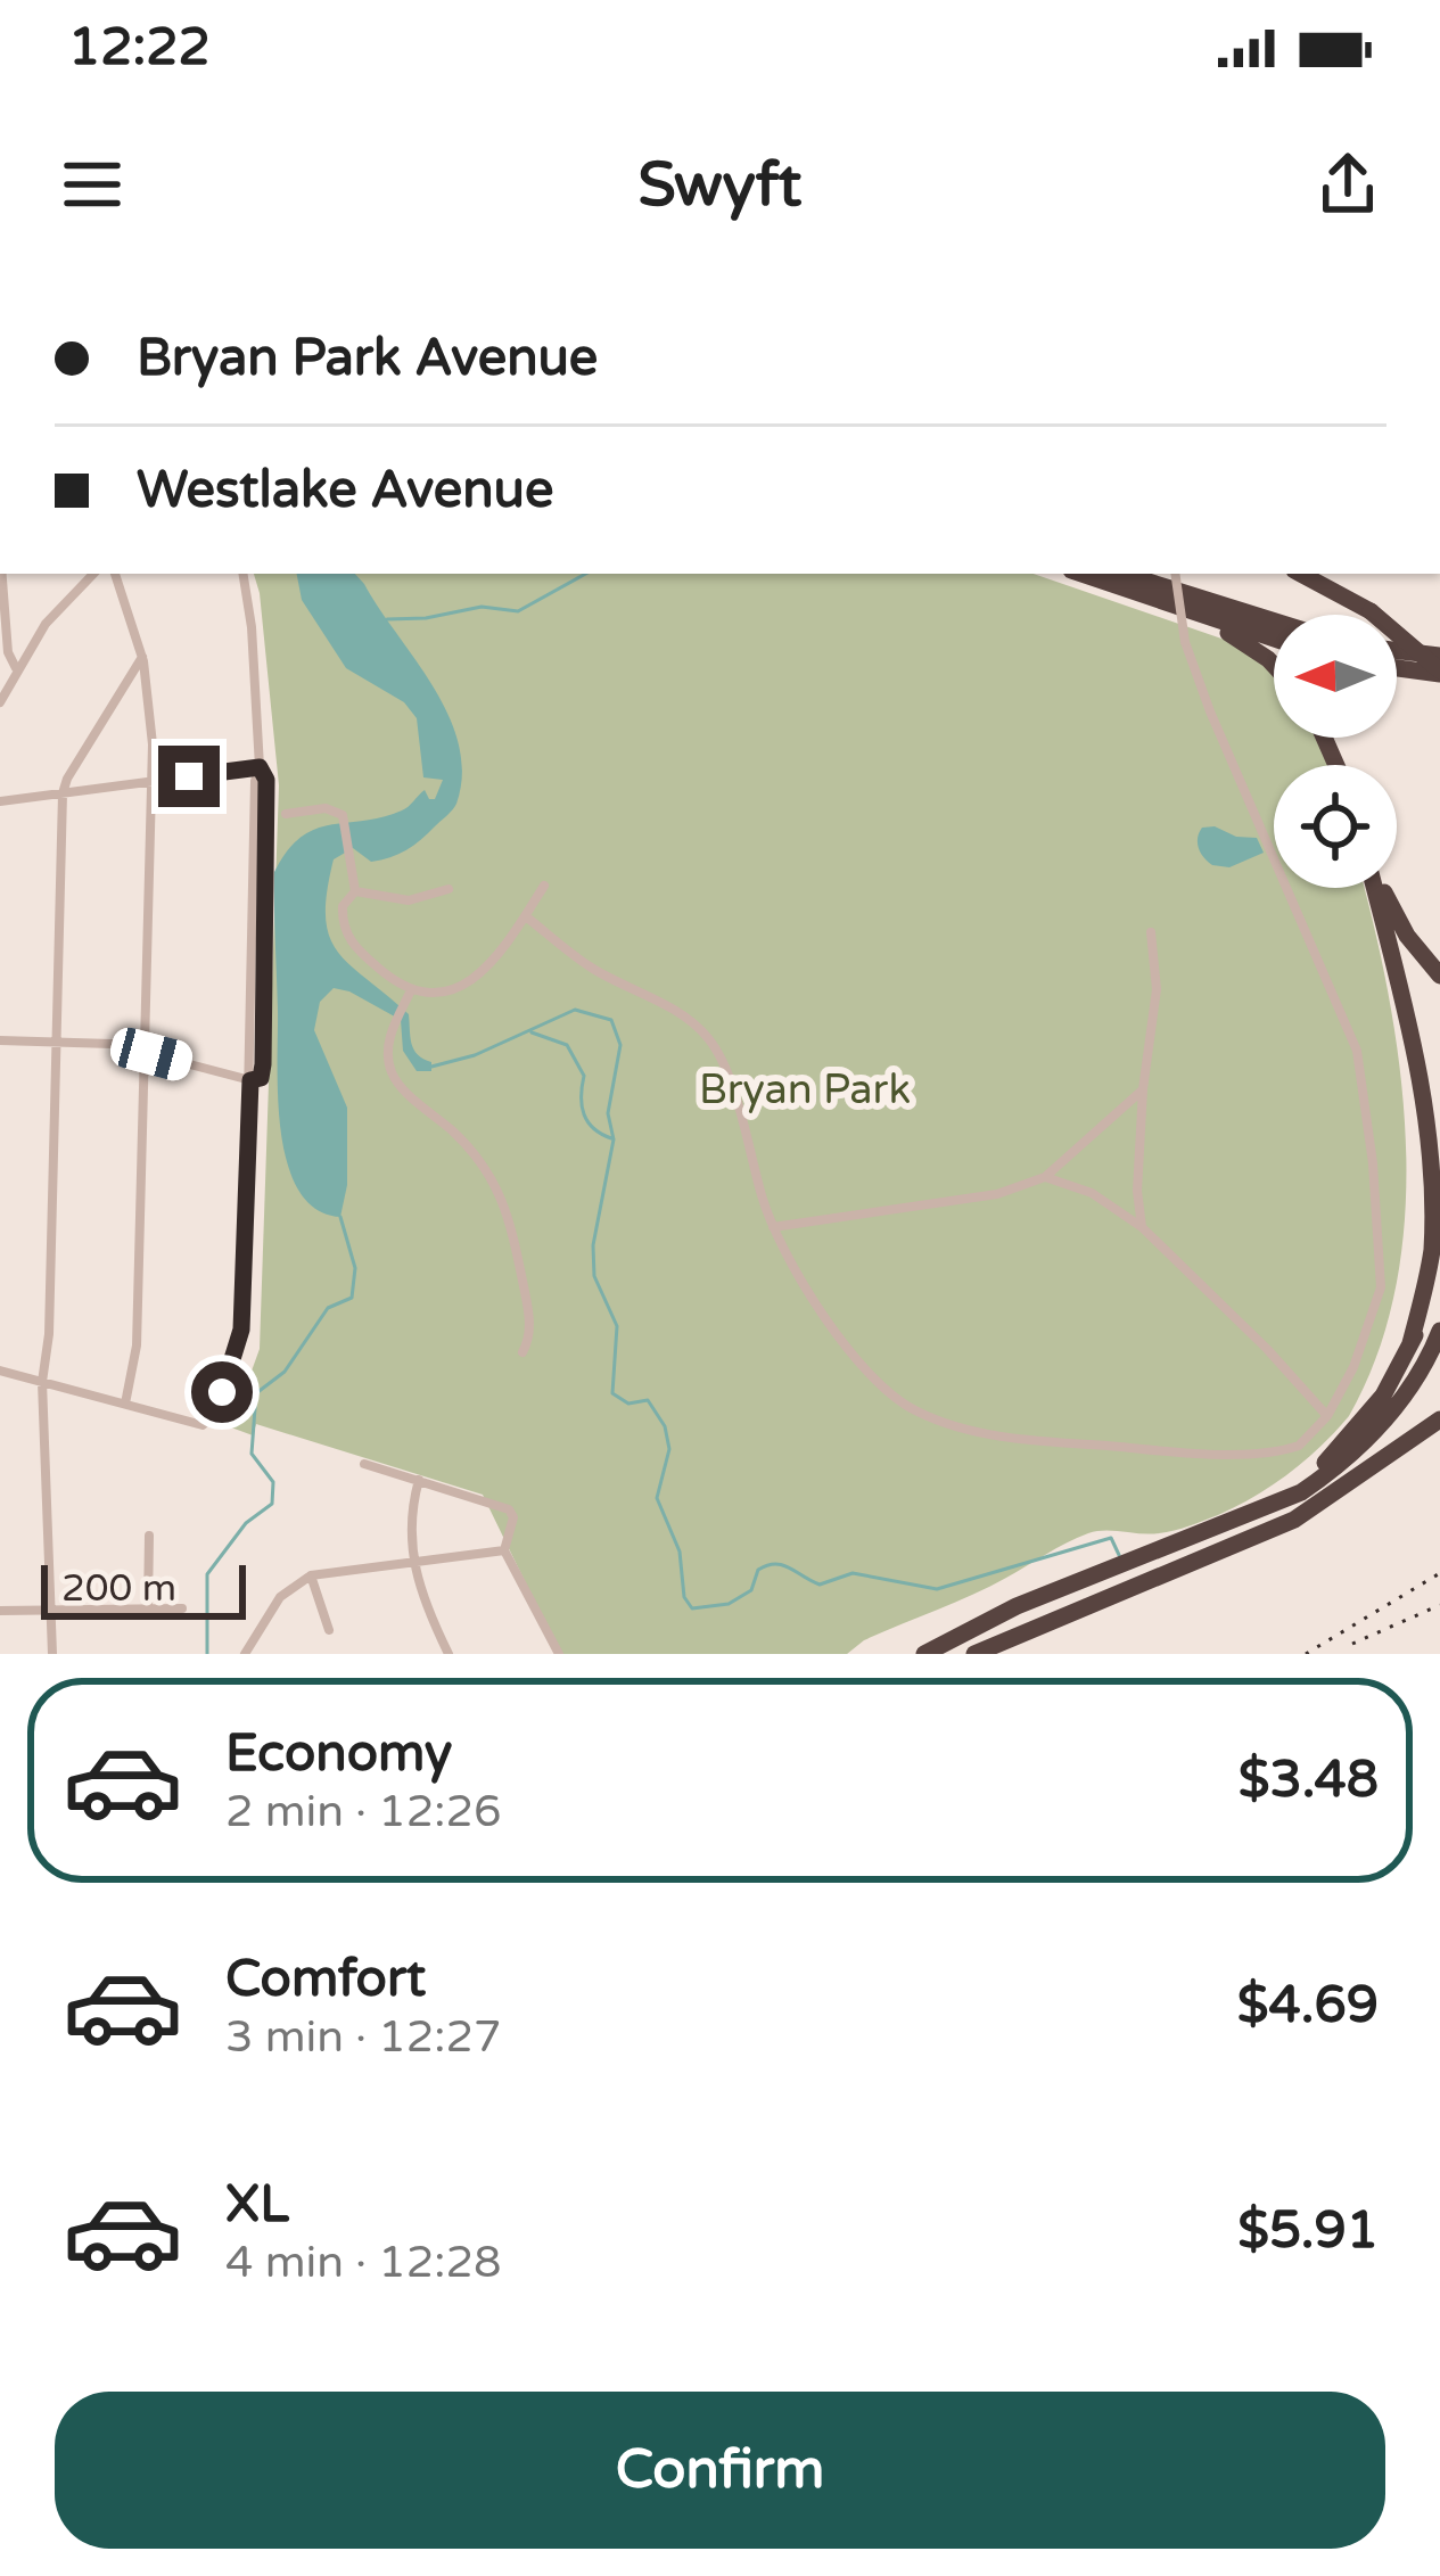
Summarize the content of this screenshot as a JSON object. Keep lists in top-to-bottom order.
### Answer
{
  "parks": ["Bryan Park"],
  "scale_bar": "200 m",
  "north": "left",
  "page": {
    "status": "12:22",
    "header": "Swyft",
    "banner": ["Bryan Park Avenue", "Westlake Avenue"],
    "scale": "200 m",
    "list": [
      {
        "name": "Economy",
        "note": "2 min · 12:26",
        "value": "$3.48"
      },
      {
        "name": "Comfort",
        "note": "3 min · 12:27",
        "value": "$4.69"
      },
      {
        "name": "XL",
        "note": "4 min · 12:28",
        "value": "$5.91"
      }
    ],
    "buttons": "Confirm"
  }
}
